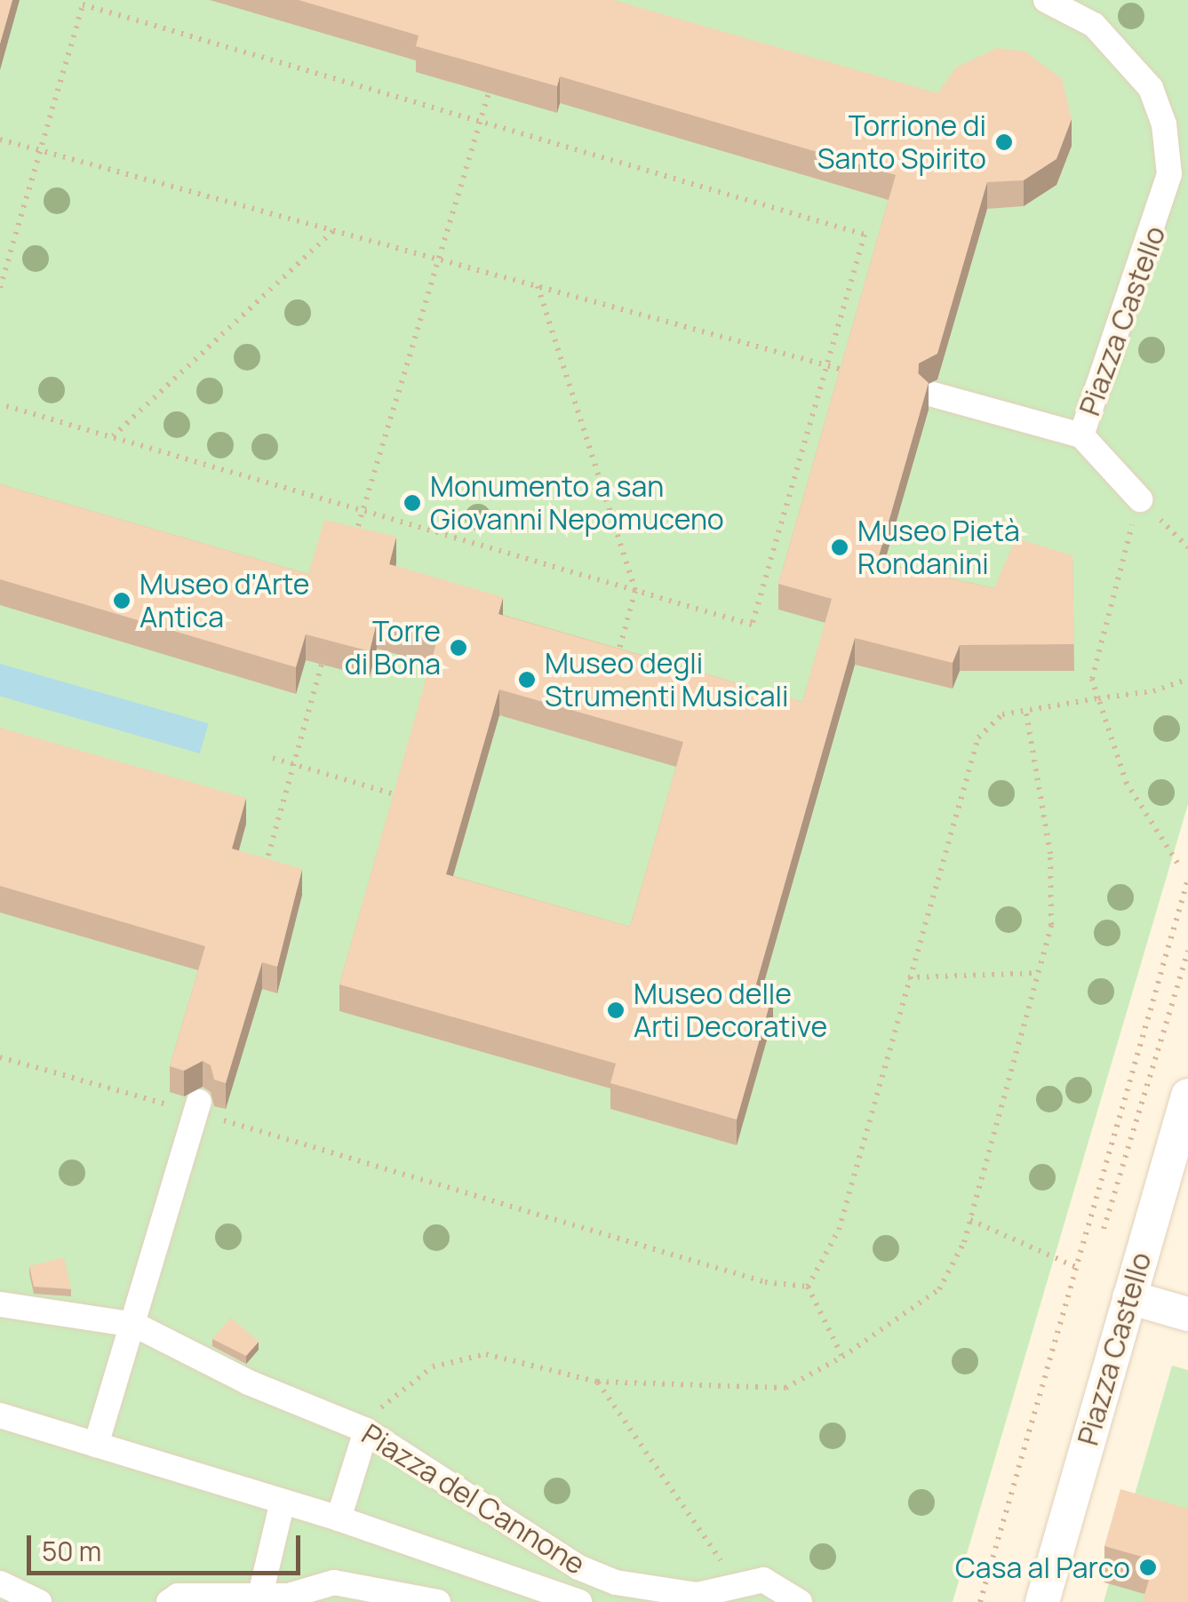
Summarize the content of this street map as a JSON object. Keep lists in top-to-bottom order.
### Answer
{
  "streets": {
    "street": ["Piazza Castello", "Piazza del Cannone"]
  },
  "places": [
    "Torrione di Santo Spirito",
    "Monumento a san Giovanni Nepomuceno",
    "Museo Pietà Rondanini",
    "Museo d'Arte Antica",
    "Torre di Bona",
    "Museo degli Strumenti Musicali",
    "Museo delle Arti Decorative",
    "Casa al Parco"
  ],
  "scale_bar": "50 m"
}
